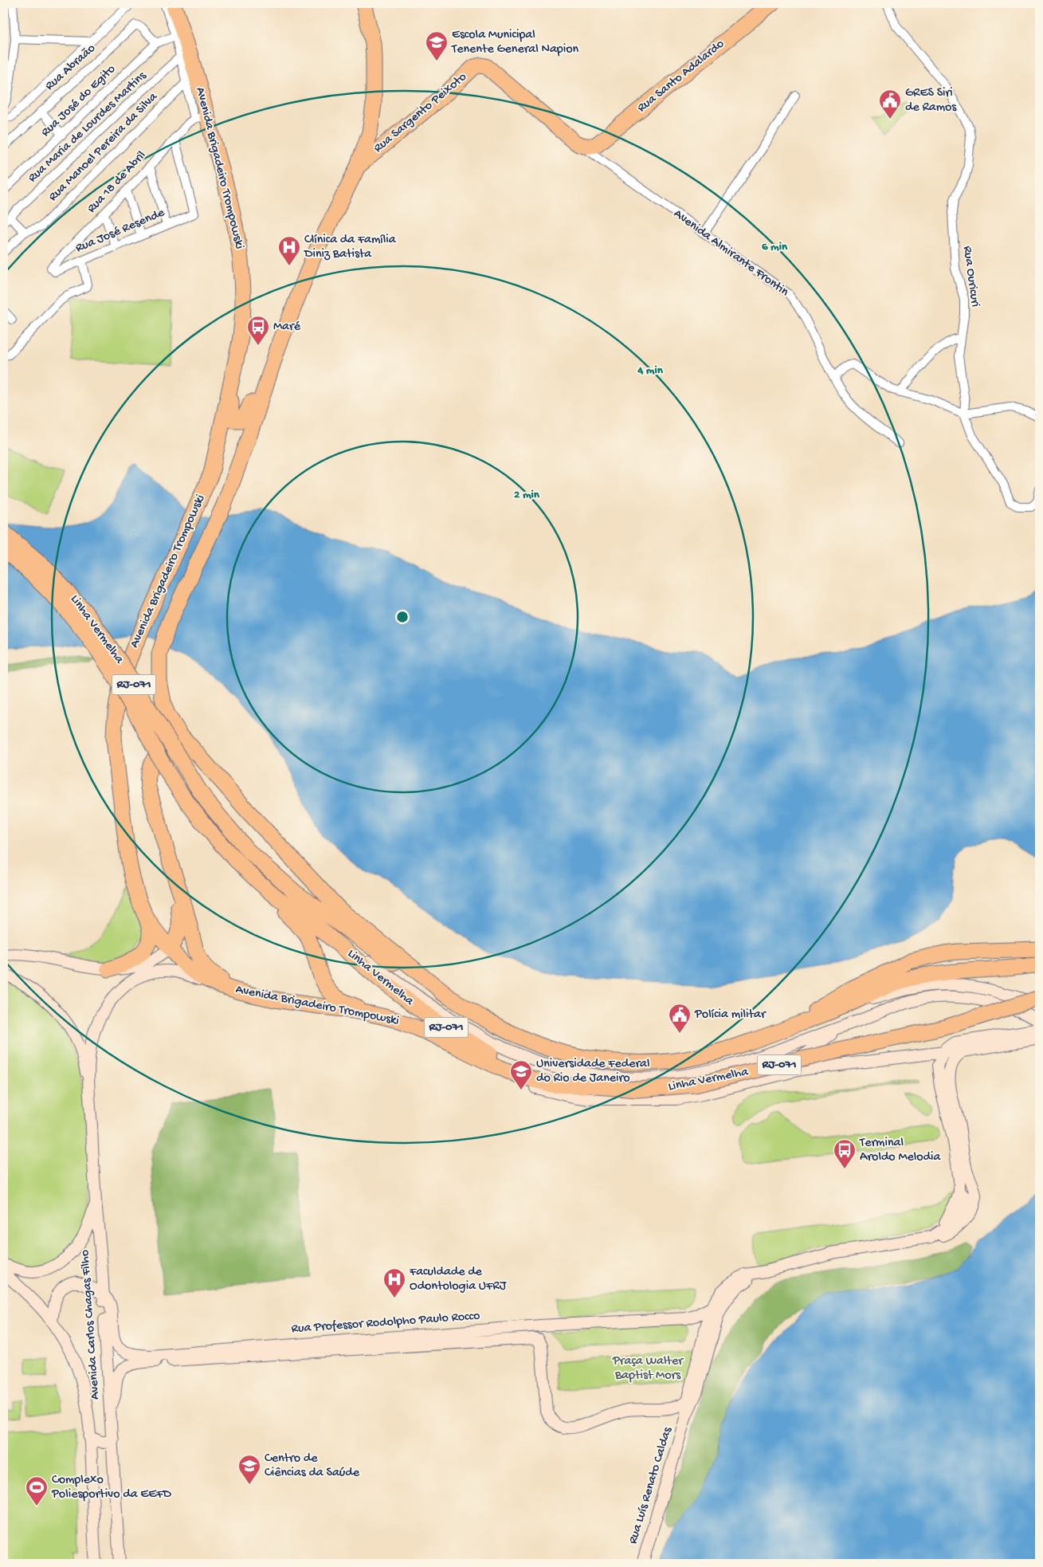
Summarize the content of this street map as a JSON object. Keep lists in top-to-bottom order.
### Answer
{
  "streets": {
    "highway": [
      "Rua Santo Adalardo",
      "Rua Sargento Peixoto",
      "Avenida Brigadeiro Trompowski",
      "Avenida Almirante Frontin",
      "Linha Vermelha",
      "RJ-071"
    ],
    "street": [
      "Rua Abraão",
      "Rua José do Egito",
      "Rua Maria de Lourdes Martins",
      "Rua Manoel Pereira da Silva",
      "Rua 18 de Abril",
      "Rua José Resende",
      "Rua Ouricuri",
      "Rua Professor Rodolpho Paulo Rocco",
      "Avenida Carlos Chagas Filho",
      "Rua Luís Renato Caldas"
    ]
  },
  "crossings": [
    ["Rua Abraão", "Rua José do Egito"],
    ["Rua Santo Adalardo", "Avenida Almirante Frontin"],
    ["Rua Sargento Peixoto", "Avenida Brigadeiro Trompowski"],
    ["Rua Sargento Peixoto", "Avenida Almirante Frontin"],
    ["Rua Maria de Lourdes Martins", "Avenida Brigadeiro Trompowski"],
    ["Rua Manoel Pereira da Silva", "Avenida Brigadeiro Trompowski"],
    ["Avenida Brigadeiro Trompowski", "Rua 18 de Abril"],
    ["Avenida Brigadeiro Trompowski", "Linha Vermelha"],
    ["Avenida Brigadeiro Trompowski", "Avenida Carlos Chagas Filho"],
    ["Rua 18 de Abril", "Rua José Resende"],
    ["Rua Professor Rodolpho Paulo Rocco", "Avenida Carlos Chagas Filho"],
    ["Rua Professor Rodolpho Paulo Rocco", "Rua Luís Renato Caldas"]
  ],
  "parks": ["Praça Walter Baptist Mors"],
  "places": {
    "school or university": ["Escola Municipal Tenente General Napion", "Universidade Federal do Rio de Janeiro", "Centro de Ciências da Saúde"],
    "public building": ["GRES Siri de Ramos", "Polícia militar"],
    "hospital": ["Clínica da Família Diniz Batista", "Faculdade de Odontologia UFRJ"],
    "bus stop": ["Maré", "Terminal Aroldo Melodia"],
    "sports": ["Complexo Poliesportivo da EEFD"]
  },
  "rings": ["6 min", "4 min", "2 min"]
}
